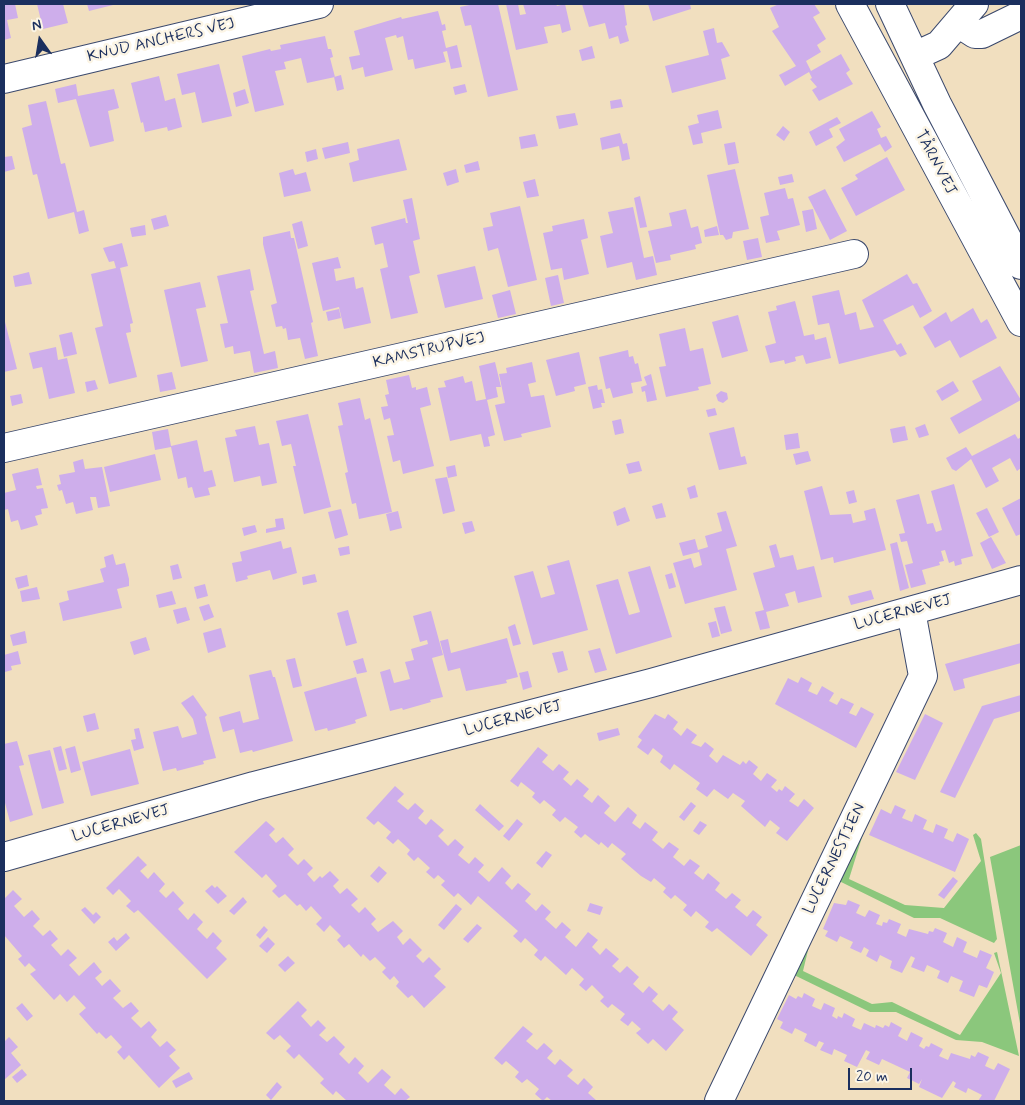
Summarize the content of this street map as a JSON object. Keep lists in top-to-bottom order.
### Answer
{
  "streets": {
    "street": [
      "KNUD ANCHERS VEJ",
      "TÅRNVEJ",
      "KAMSTRUPVEJ",
      "LUCERNEVEJ",
      "LUCERNESTIEN"
    ]
  },
  "crossings": [
    ["LUCERNEVEJ", "LUCERNESTIEN"]
  ],
  "scale_bar": "20 m",
  "north": "top"
}
